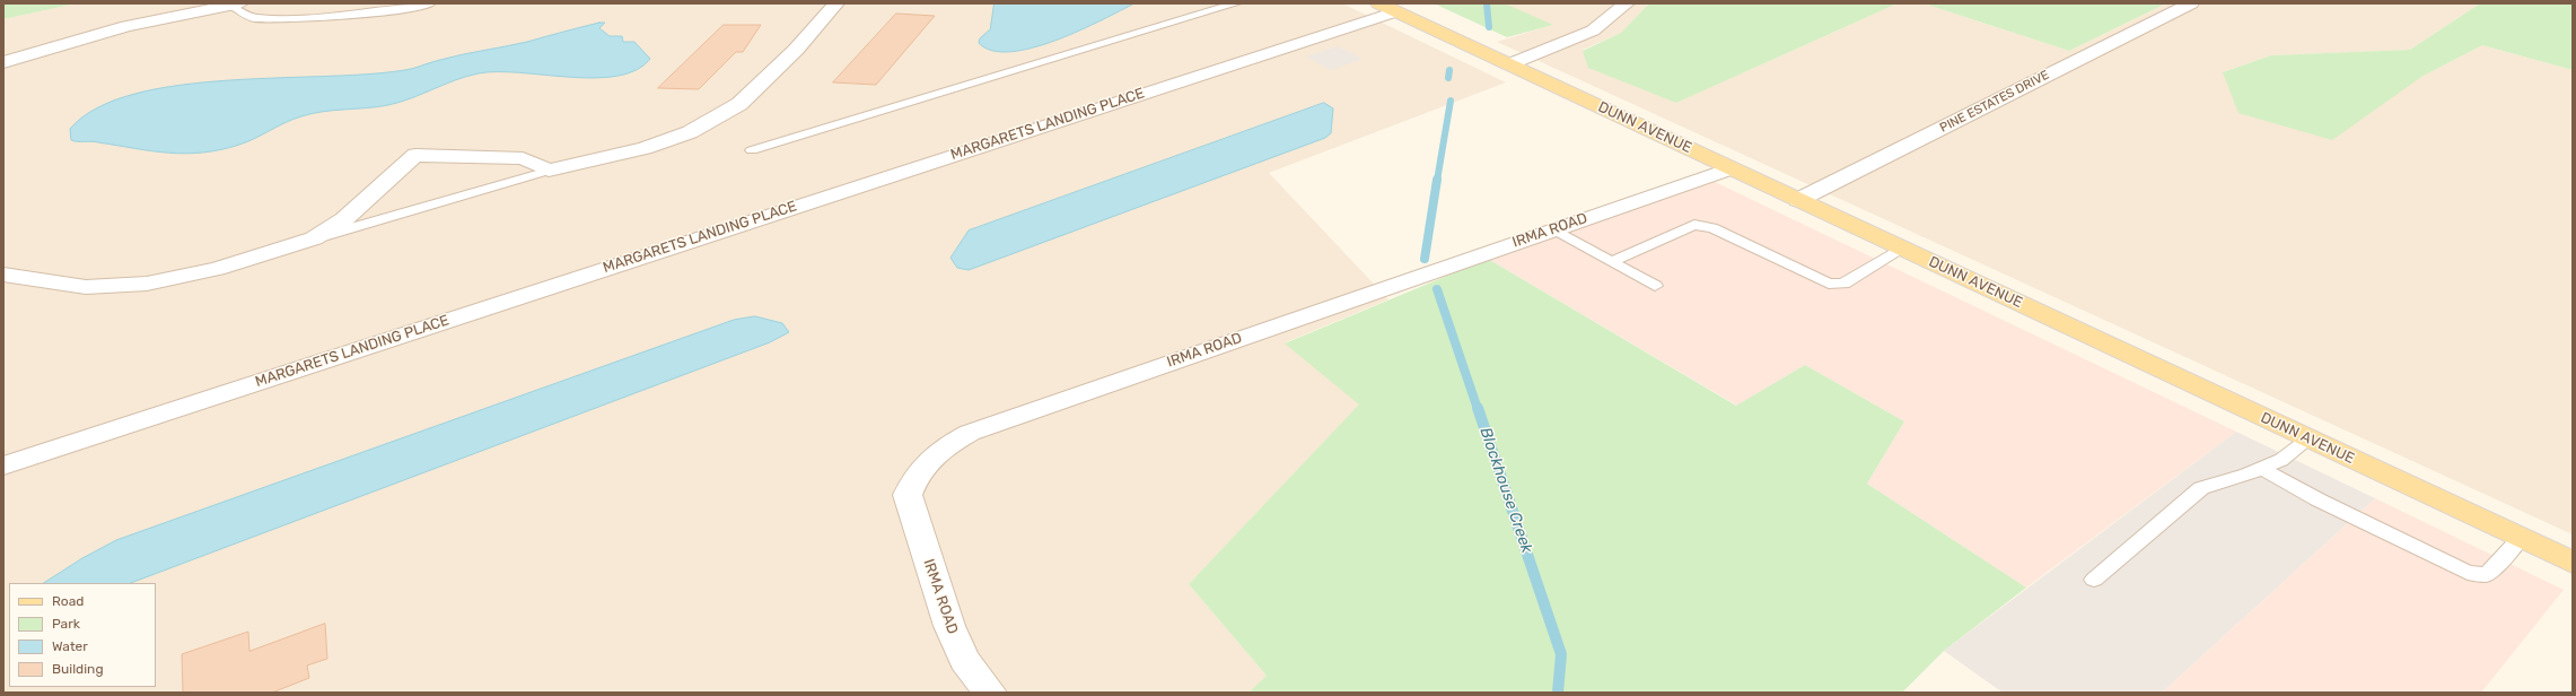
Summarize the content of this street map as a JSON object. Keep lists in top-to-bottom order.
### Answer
{
  "streets": {
    "main road": ["DUNN AVENUE"],
    "street": ["PINE ESTATES DRIVE", "MARGARETS LANDING PLACE", "IRMA ROAD"]
  },
  "crossings": [
    ["PINE ESTATES DRIVE", "DUNN AVENUE"],
    ["MARGARETS LANDING PLACE", "DUNN AVENUE"],
    ["DUNN AVENUE", "IRMA ROAD"]
  ],
  "water": ["Blockhouse Creek"],
  "legend": [
    "Road",
    "Park",
    "Water",
    "Building"
  ]
}
